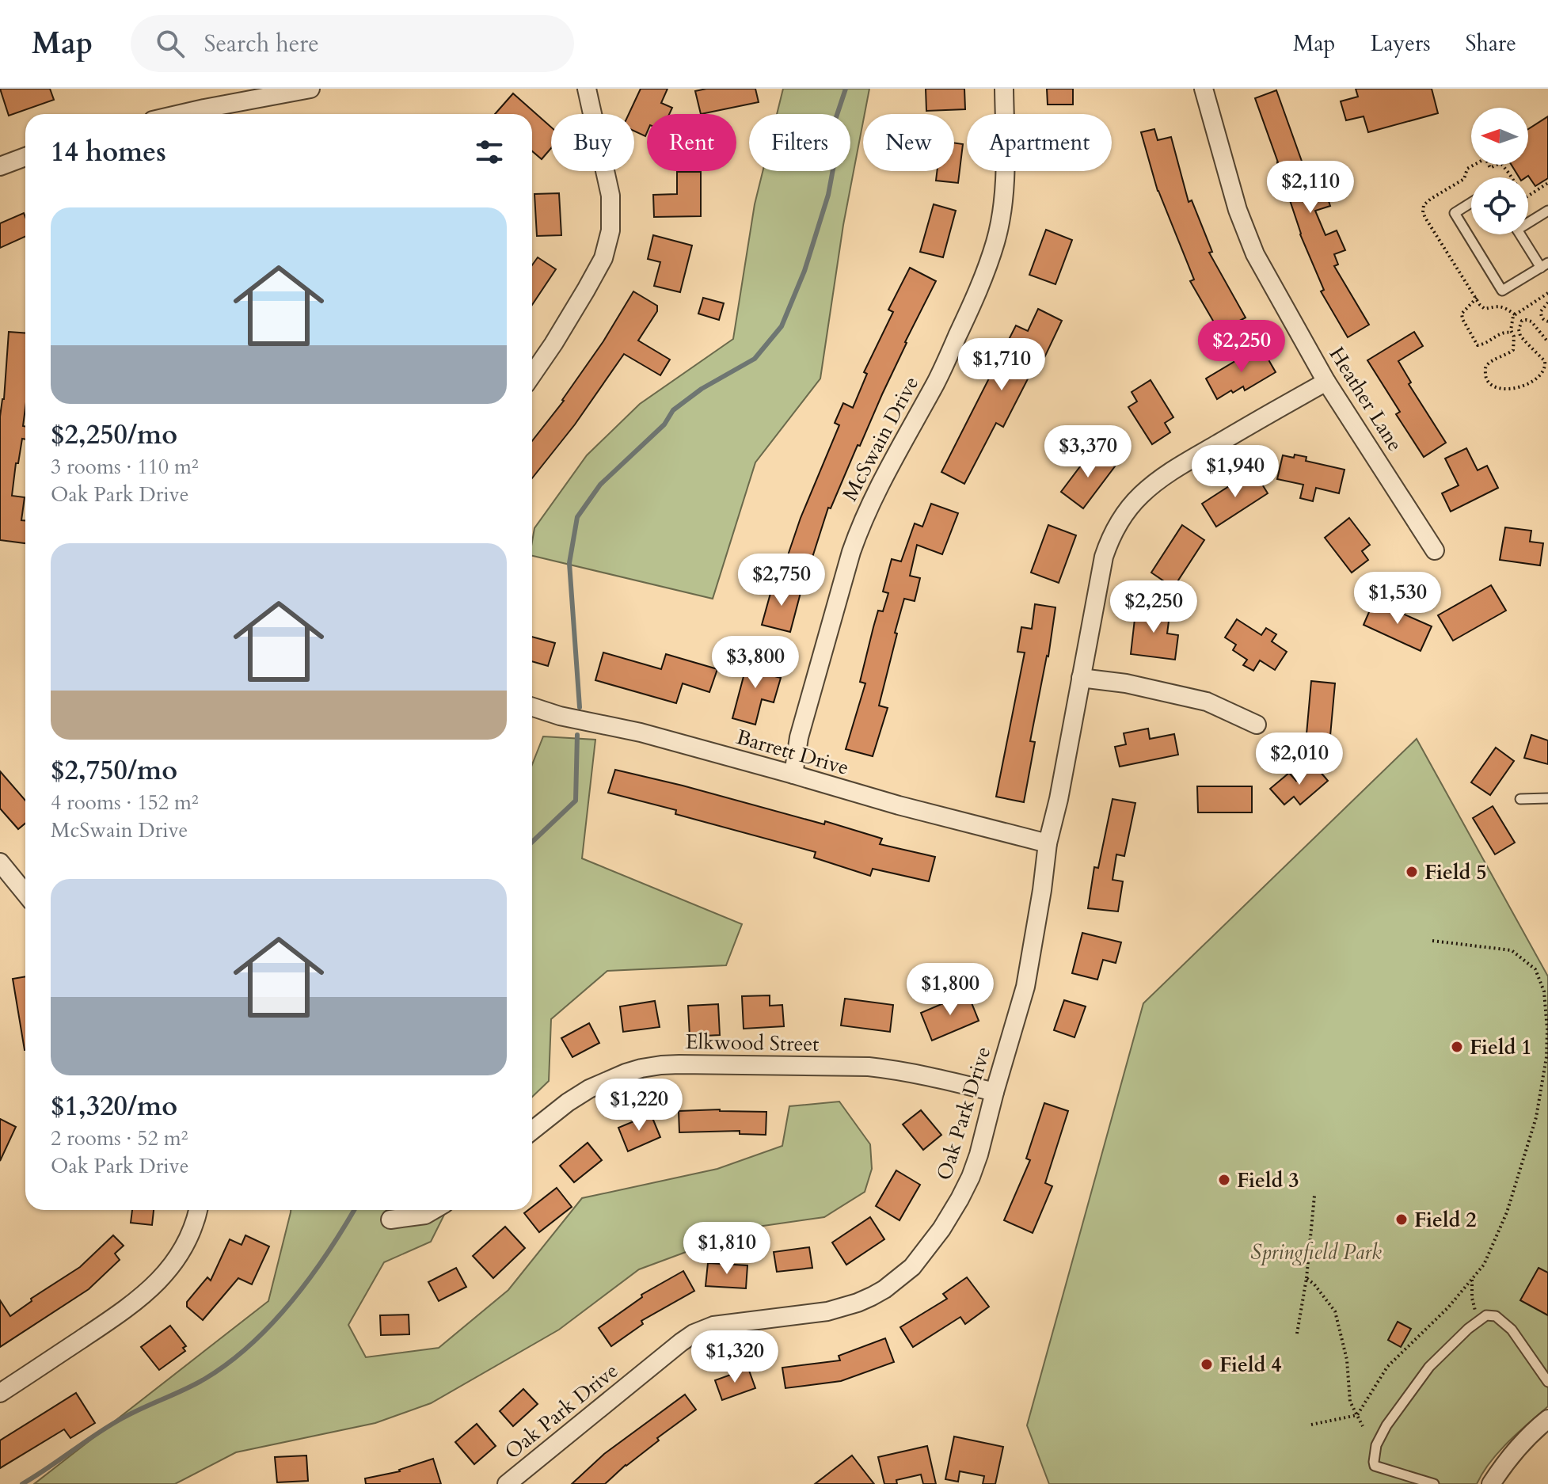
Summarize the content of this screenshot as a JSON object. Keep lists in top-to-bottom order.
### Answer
{
  "streets": {
    "street": [
      "Heather Lane",
      "McSwain Drive",
      "Barrett Drive",
      "Elkwood Street",
      "Oak Park Drive"
    ]
  },
  "crossings": [
    ["Heather Lane", "Oak Park Drive"],
    ["McSwain Drive", "Barrett Drive"],
    ["Barrett Drive", "Oak Park Drive"],
    ["Elkwood Street", "Oak Park Drive"]
  ],
  "parks": ["Springfield Park"],
  "places": [
    "Field 5",
    "Field 1",
    "Field 3",
    "Field 2",
    "Field 4"
  ],
  "north": "left",
  "page": {
    "header": "Map",
    "search": "Search here",
    "nav": ["Map", "Layers", "Share"],
    "chip": [
      "Buy",
      "Rent",
      "Filters",
      "New",
      "Apartment"
    ],
    "heading": "14 homes",
    "price": [
      "$2,110",
      "$2,250",
      "$1,710",
      "$3,370",
      "$1,940",
      "$2,750",
      "$1,530",
      "$2,250",
      "$3,800",
      "$2,010",
      "$1,800",
      "$1,220",
      "$1,810",
      "$1,320"
    ],
    "list": [
      {
        "name": "$2,250/mo",
        "note": "3 rooms · 110 m² · Oak Park Drive"
      },
      {
        "name": "$2,750/mo",
        "note": "4 rooms · 152 m² · McSwain Drive"
      },
      {
        "name": "$1,320/mo",
        "note": "2 rooms · 52 m² · Oak Park Drive"
      }
    ]
  }
}
